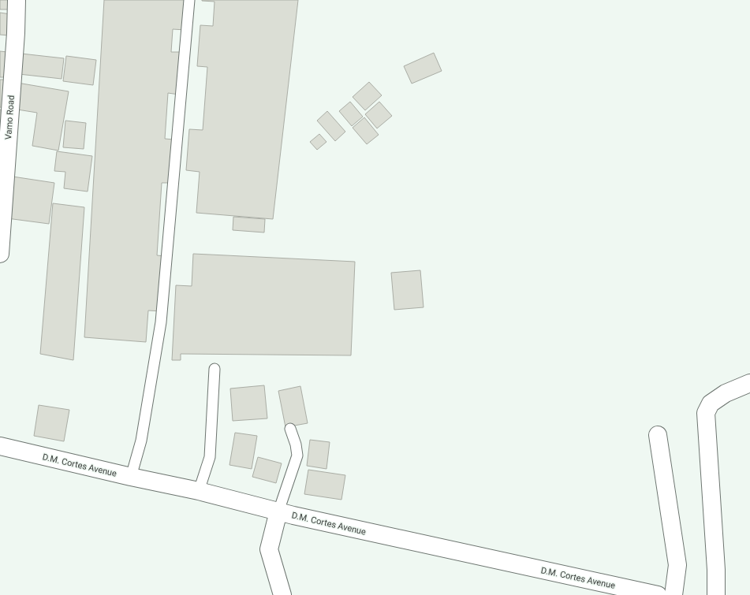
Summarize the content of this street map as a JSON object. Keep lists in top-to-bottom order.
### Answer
{
  "streets": {
    "main road": ["Vamo Road", "D.M. Cortes Avenue"]
  }
}
